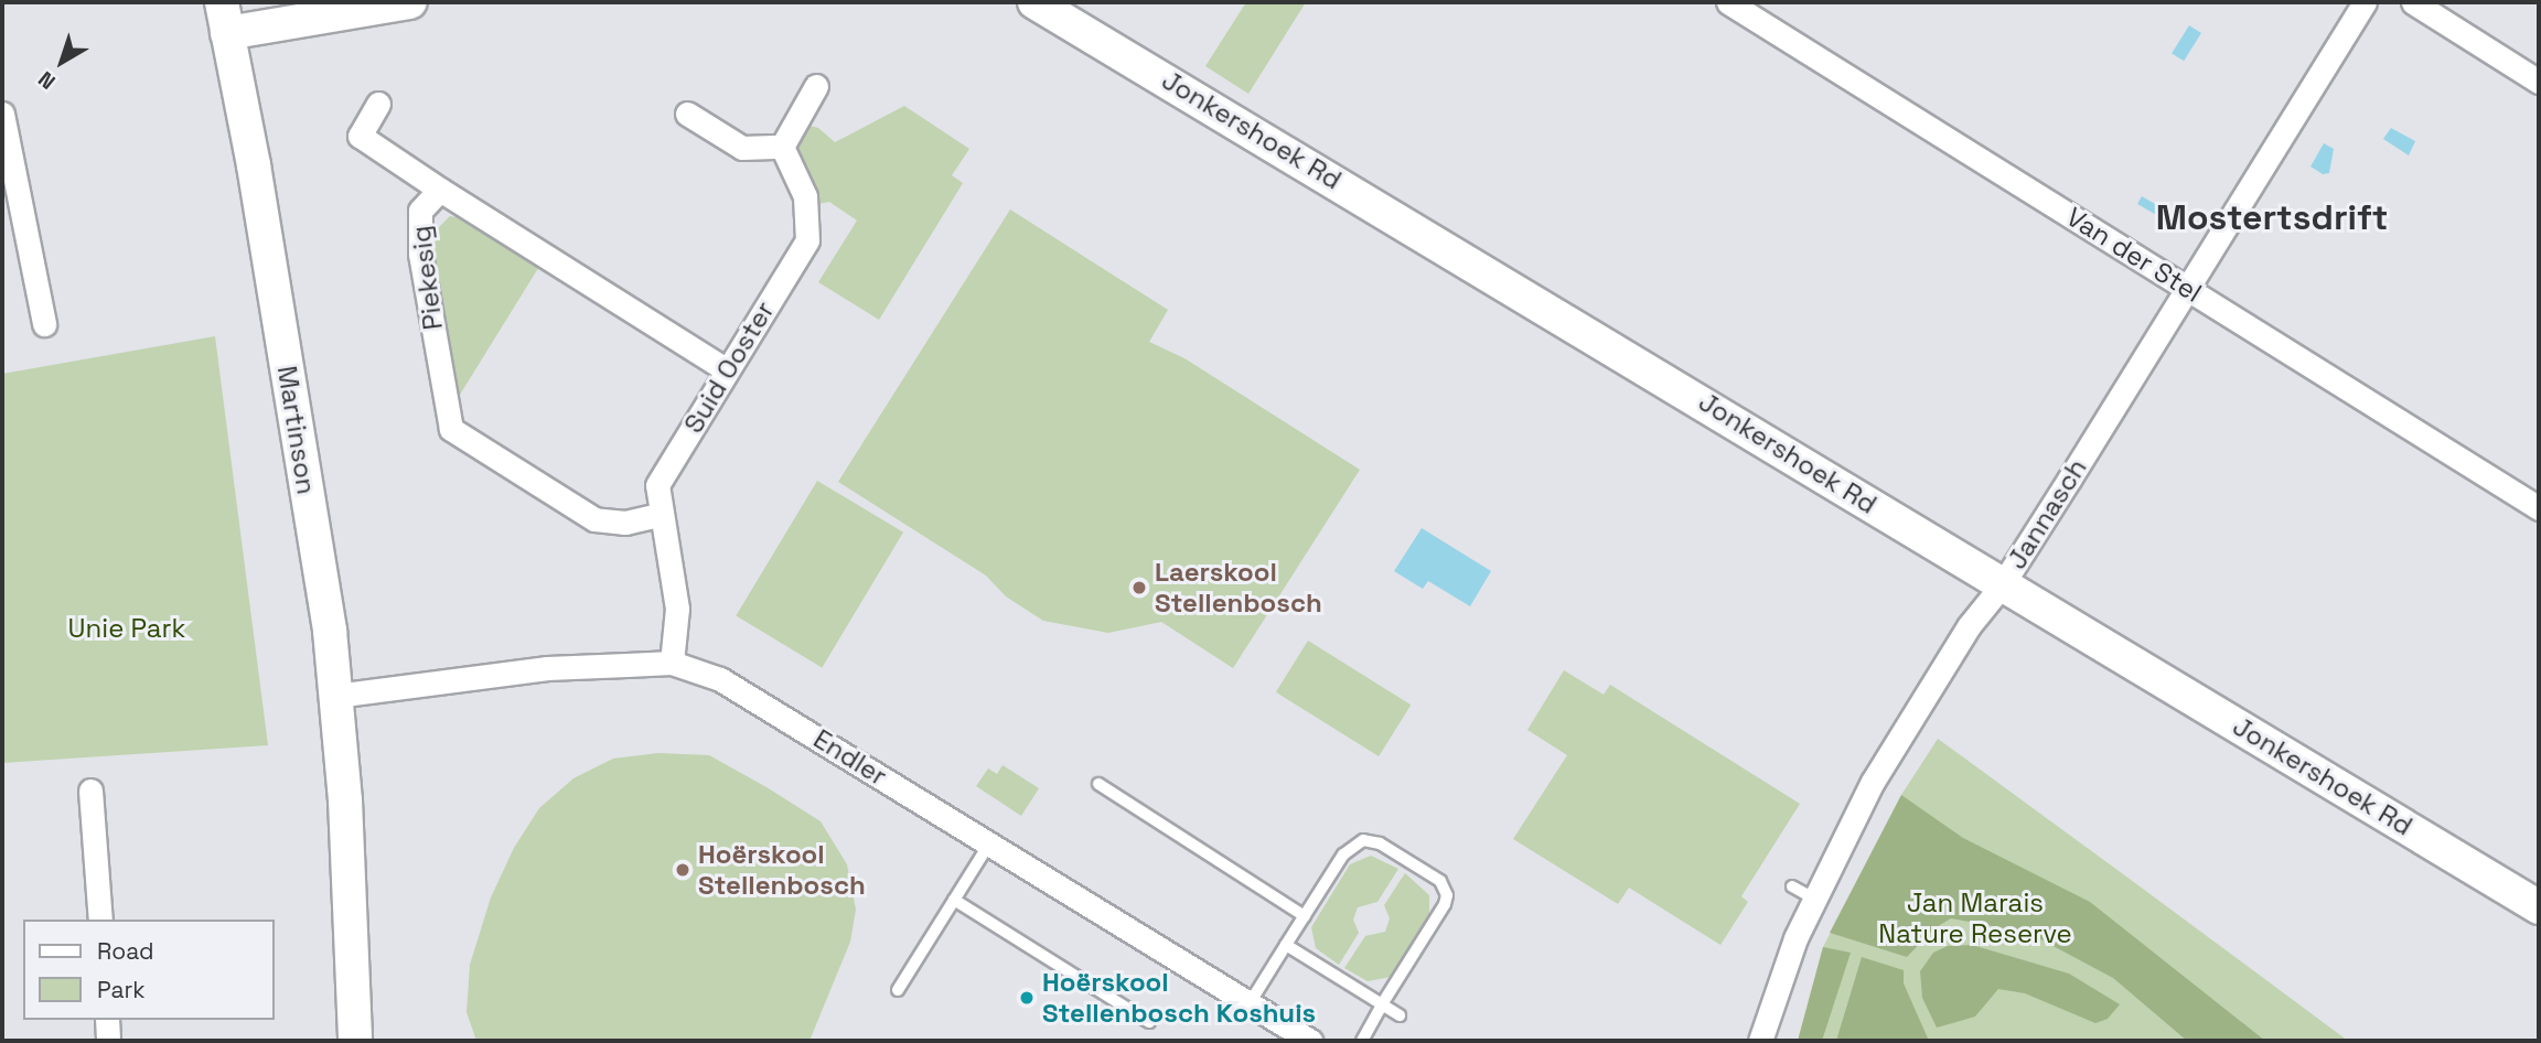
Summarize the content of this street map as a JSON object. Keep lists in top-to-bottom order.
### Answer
{
  "streets": {
    "street": [
      "Jonkershoek Rd",
      "Van der Stel",
      "Piekesig",
      "Suid Ooster",
      "Martinson",
      "Jannasch",
      "Endler"
    ]
  },
  "crossings": [
    ["Jonkershoek Rd", "Jannasch"],
    ["Van der Stel", "Jannasch"],
    ["Piekesig", "Suid Ooster"],
    ["Suid Ooster", "Endler"],
    ["Martinson", "Endler"]
  ],
  "districts": ["Mostertsdrift"],
  "parks": ["Unie Park", "Jan Marais Nature Reserve"],
  "places": ["Laerskool Stellenbosch", "Hoërskool Stellenbosch", "Hoërskool Stellenbosch Koshuis"],
  "legend": ["Road", "Park"],
  "north": "bottom left"
}
